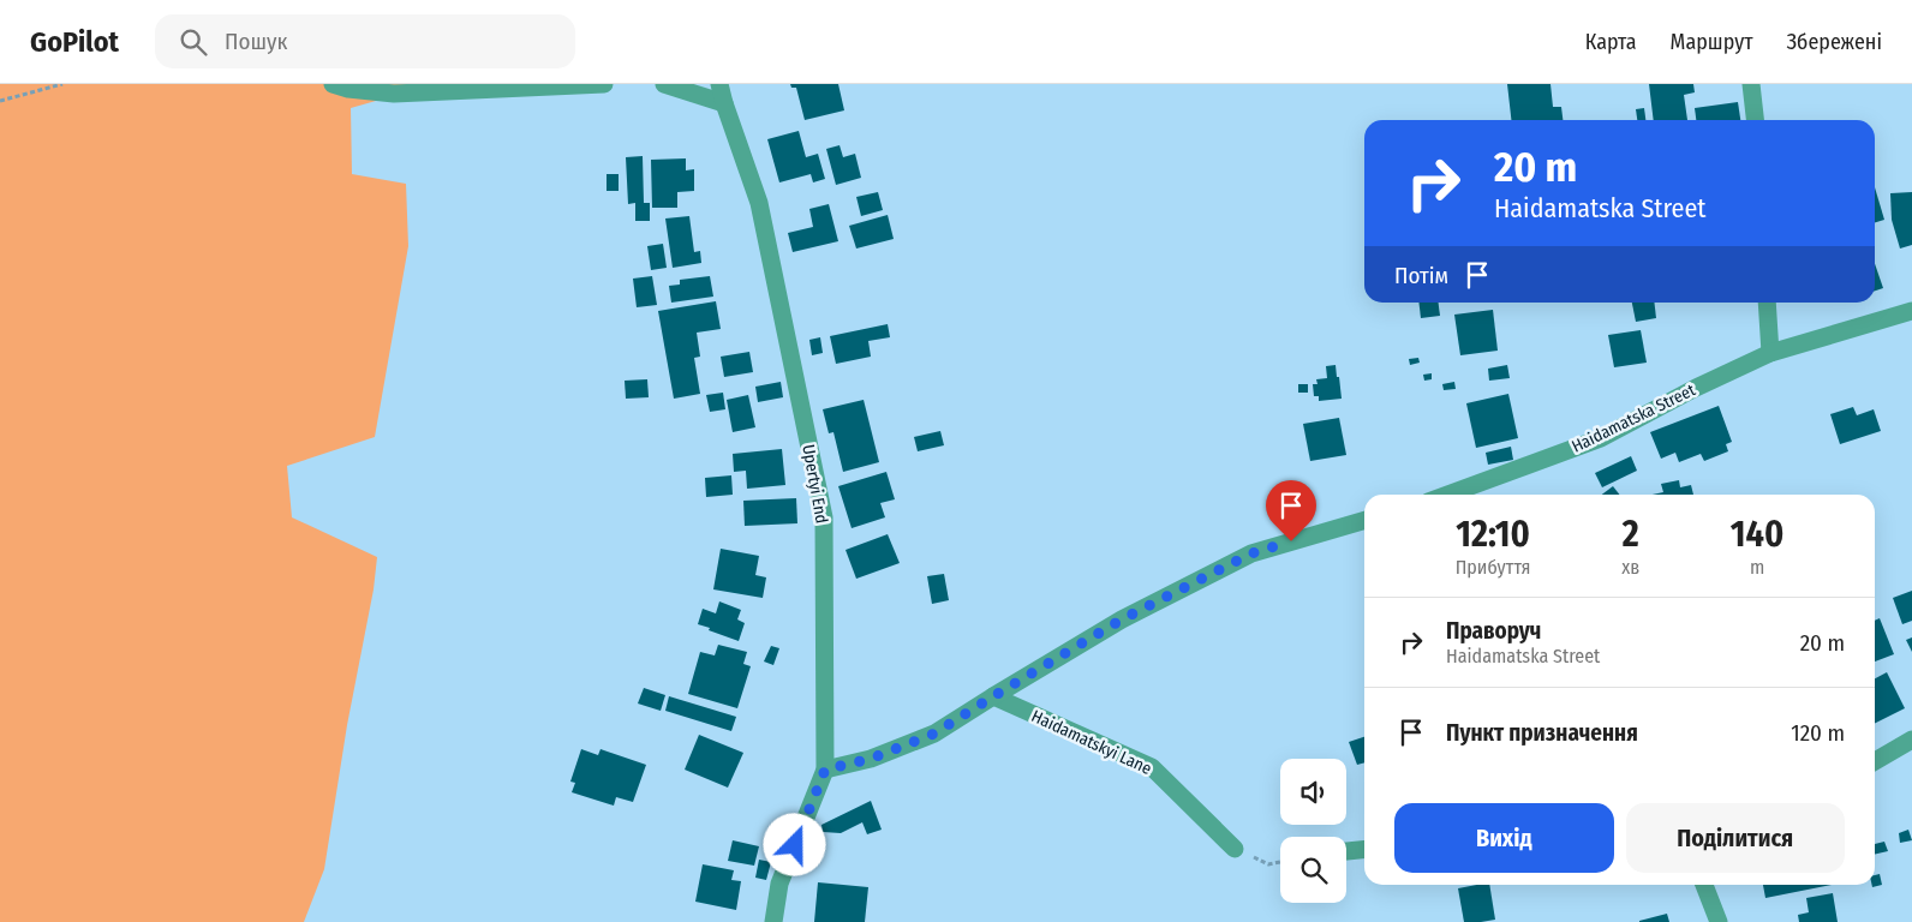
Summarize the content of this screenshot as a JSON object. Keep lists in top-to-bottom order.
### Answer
{
  "streets": {
    "street": ["Haidamatska Street", "Upertyi End", "Haidamatskyi Lane"]
  },
  "page": {
    "header": "GoPilot",
    "search": "Пошук",
    "nav": ["Карта", "Маршрут", "Збережені"],
    "turn": ["20 m", "Haidamatska Street"],
    "then": "Потім",
    "eta": [
      "12:10",
      "Прибуття",
      "2",
      "хв",
      "140",
      "m"
    ],
    "list": [
      {
        "name": "Праворуч",
        "note": "Haidamatska Street",
        "value": "20 m"
      },
      {
        "name": "Пункт призначення",
        "value": "120 m"
      }
    ],
    "buttons": ["Вихід", "Поділитися"]
  }
}
